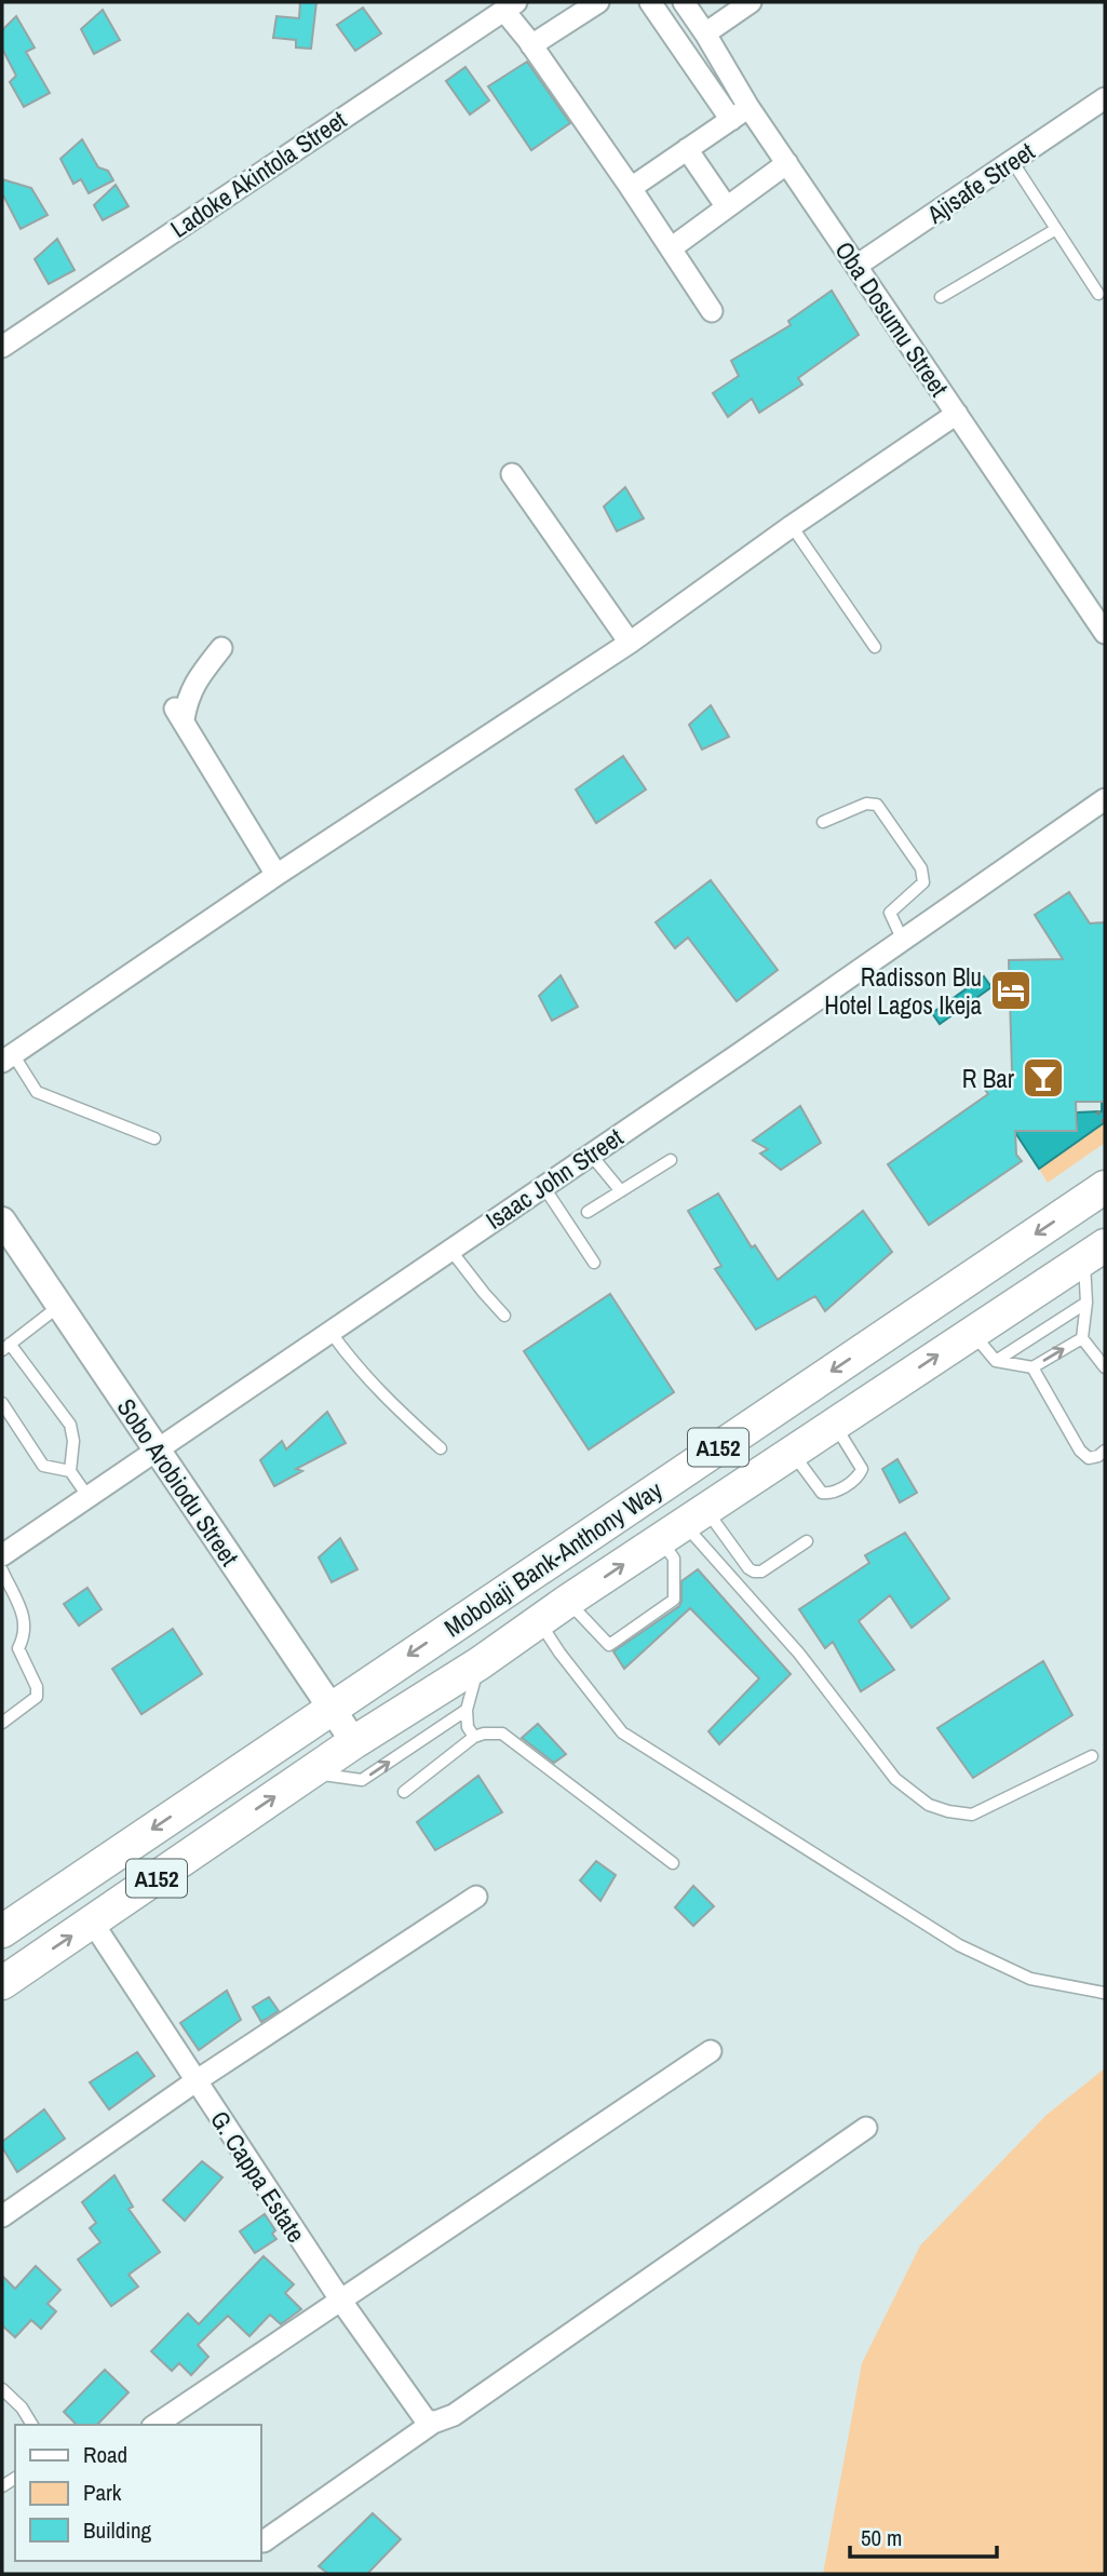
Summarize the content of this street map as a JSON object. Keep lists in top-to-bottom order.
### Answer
{
  "streets": {
    "main road": ["A152", "Mobolaji Bank-Anthony Way"],
    "street": [
      "Ladoke Akintola Street",
      "Ajisafe Street",
      "Oba Dosumu Street",
      "Isaac John Street",
      "Sobo Arobiodu Street",
      "G. Cappa Estate"
    ]
  },
  "crossings": [
    ["Ajisafe Street", "Oba Dosumu Street"],
    ["Isaac John Street", "Sobo Arobiodu Street"],
    ["Sobo Arobiodu Street", "Mobolaji Bank-Anthony Way"],
    ["Mobolaji Bank-Anthony Way", "G. Cappa Estate"]
  ],
  "places": {
    "hotel": ["Radisson Blu Hotel Lagos Ikeja"],
    "bar": ["R Bar"]
  },
  "legend": ["Road", "Park", "Building"],
  "scale_bar": "50 m"
}
